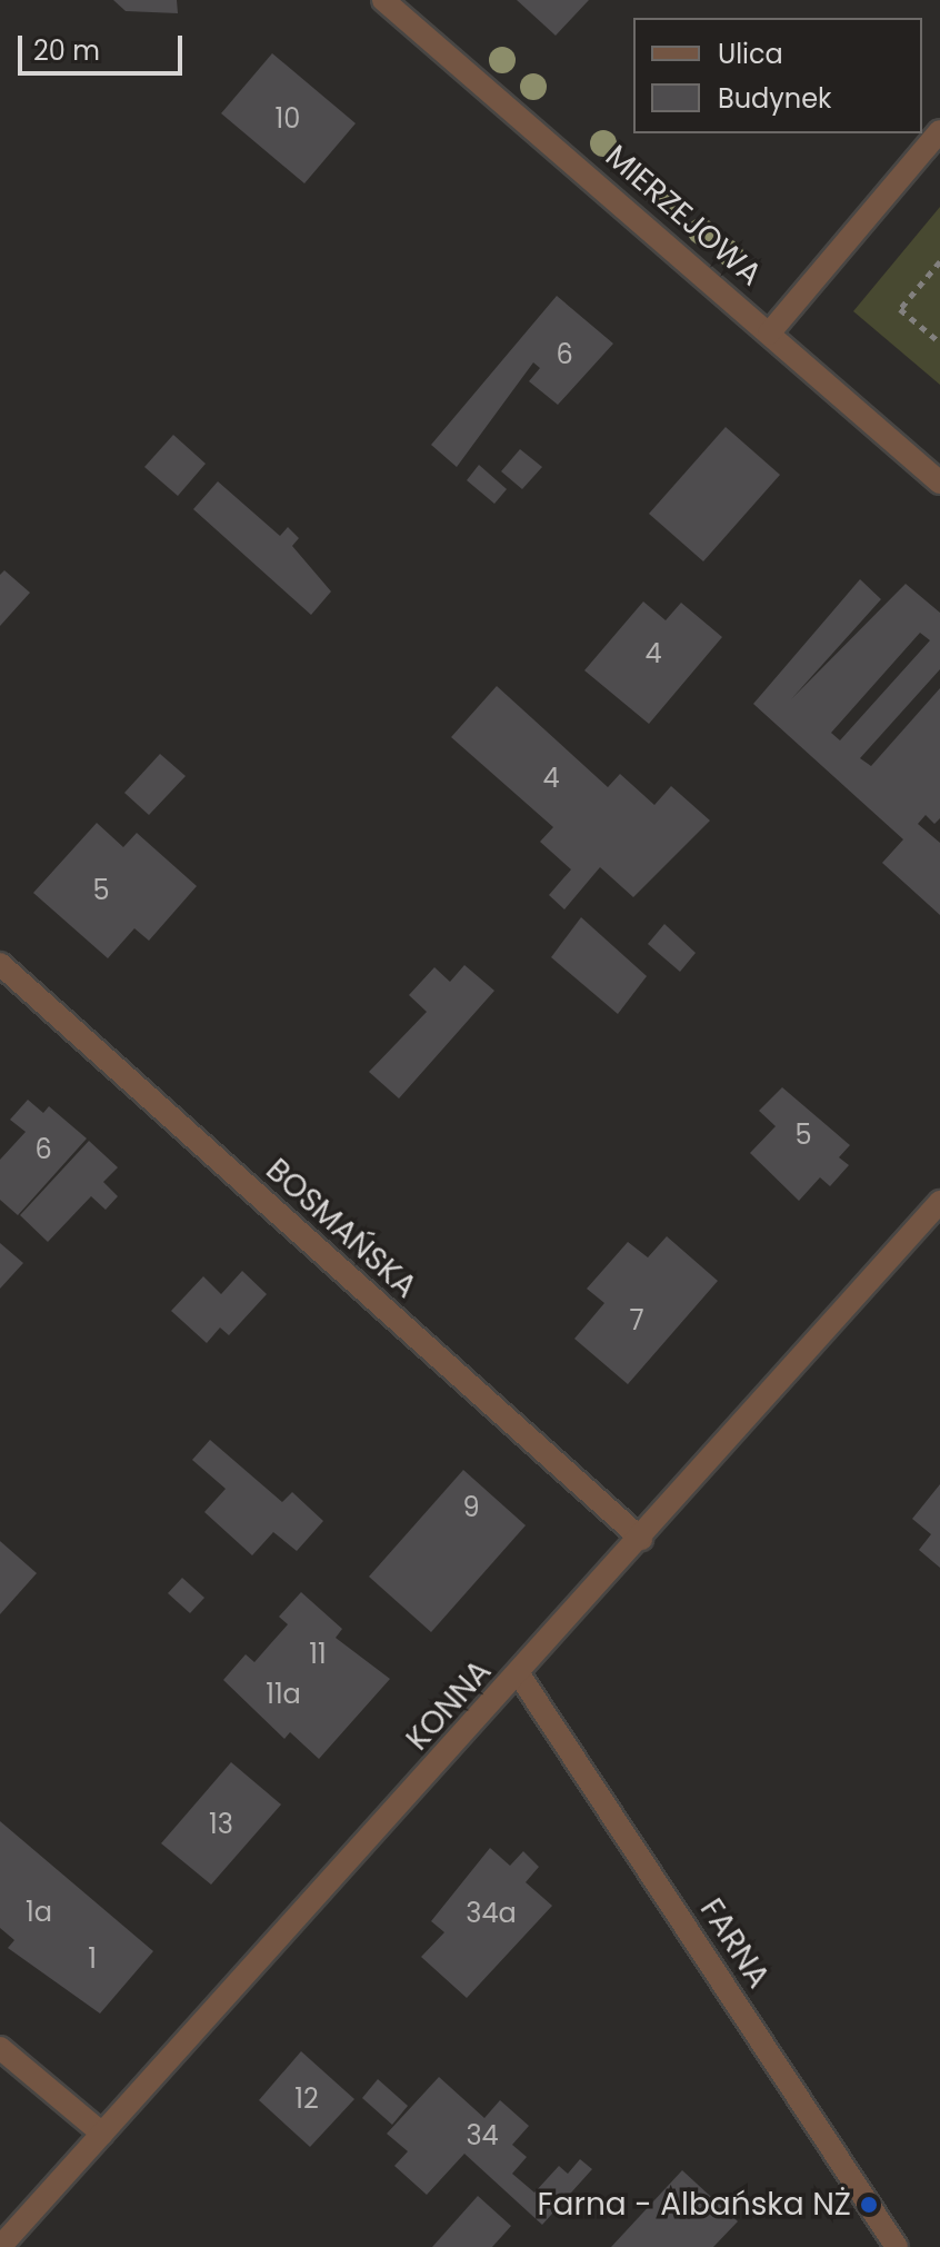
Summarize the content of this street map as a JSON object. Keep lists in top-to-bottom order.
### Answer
{
  "streets": {
    "street": [
      "MIERZEJOWA",
      "BOSMAŃSKA",
      "KONNA",
      "FARNA"
    ]
  },
  "crossings": [
    ["BOSMAŃSKA", "KONNA"],
    ["KONNA", "FARNA"]
  ],
  "places": ["Farna - Albańska NŻ"],
  "house_numbers": [
    "10",
    "6",
    "4",
    "4",
    "5",
    "5",
    "6",
    "7",
    "9",
    "11",
    "11a",
    "13",
    "1a",
    "34a",
    "1",
    "12",
    "34"
  ],
  "legend": ["Ulica", "Budynek"],
  "scale_bar": "20 m"
}
